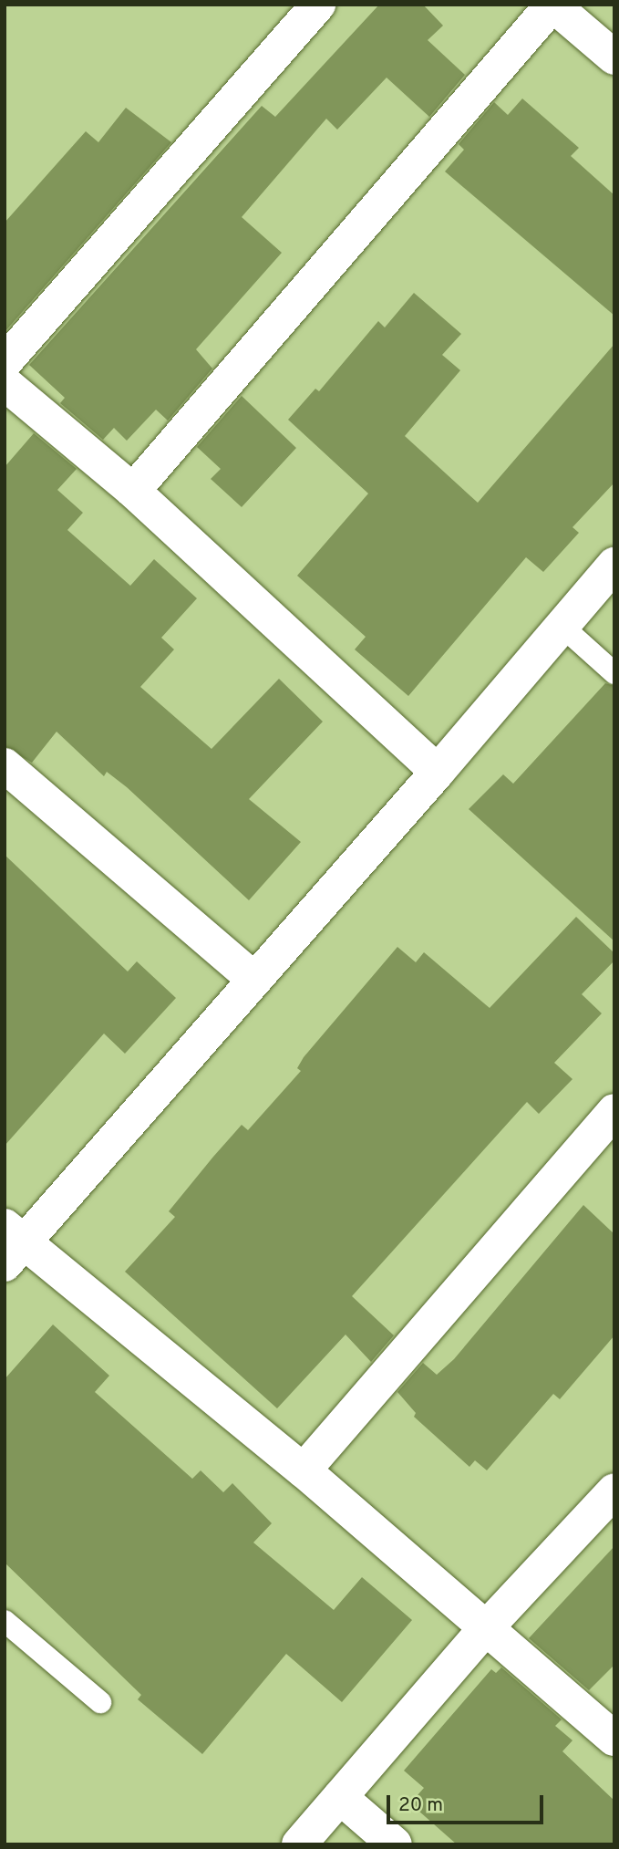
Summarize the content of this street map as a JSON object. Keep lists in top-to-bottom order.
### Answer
{
  "scale_bar": "20 m"
}
